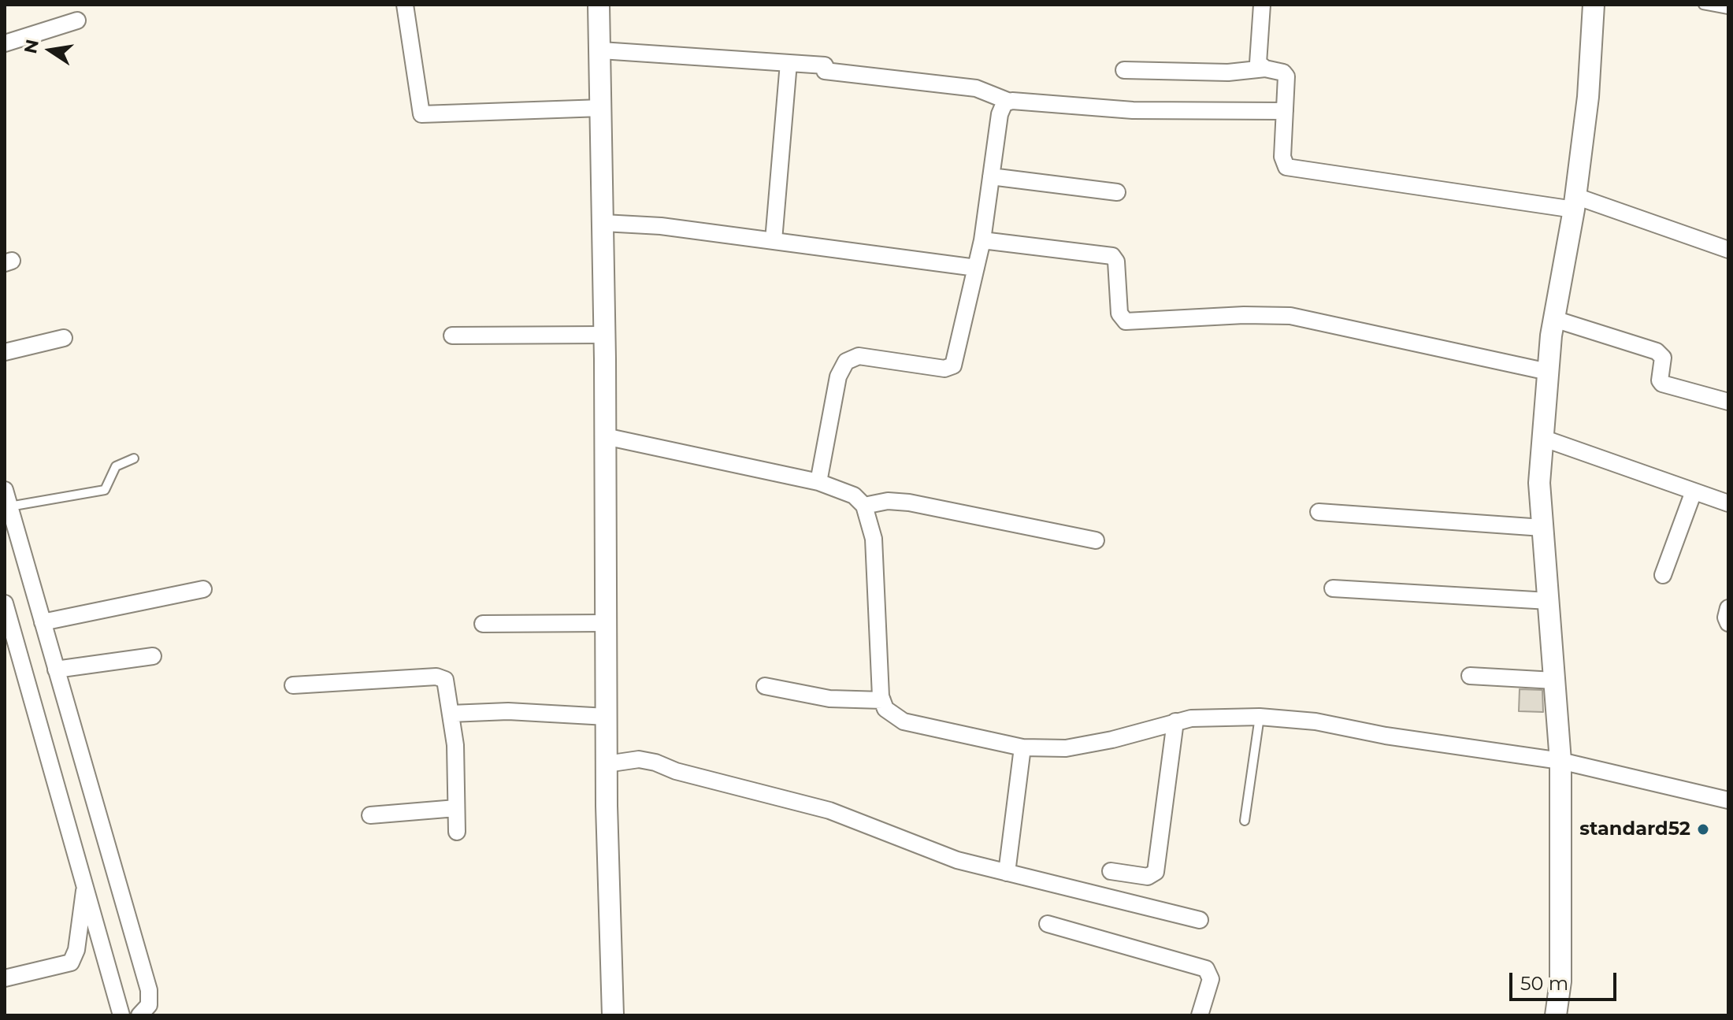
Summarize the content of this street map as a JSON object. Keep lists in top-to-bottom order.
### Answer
{
  "places": ["standard52"],
  "scale_bar": "50 m",
  "north": "left"
}
